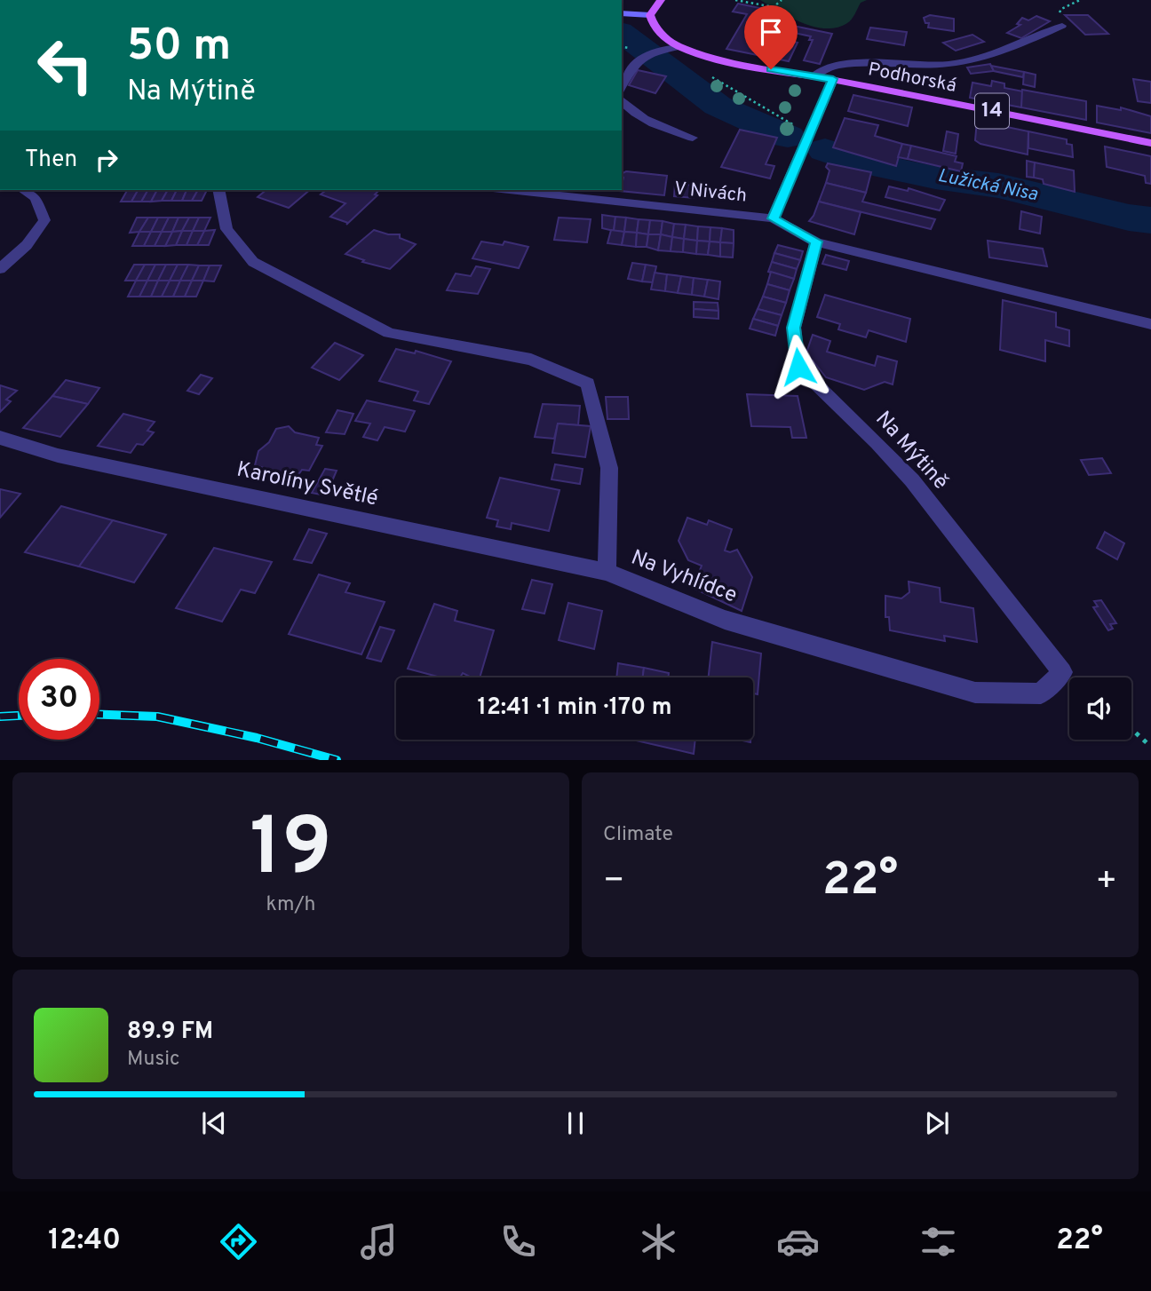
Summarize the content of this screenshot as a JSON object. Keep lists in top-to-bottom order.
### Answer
{
  "streets": {
    "main road": ["Podhorská", "14"],
    "street": [
      "V Nivách",
      "Na Mýtině",
      "Karolíny Světlé",
      "Na Vyhlídce"
    ]
  },
  "crossings": [
    ["Podhorská", "V Nivách"],
    ["Na Mýtině", "Na Vyhlídce"],
    ["Karolíny Světlé", "Na Vyhlídce"]
  ],
  "water": ["Lužická Nisa"],
  "page": {
    "turn": ["50 m", "Na Mýtině"],
    "then": "Then",
    "limit": "30",
    "trip": "12:41 · 1 min · 170 m",
    "tile": [
      ["19", "km/h"],
      "Climate"
    ],
    "heat": ["−", "22°", "+"],
    "song": ["89.9 FM", "Music"],
    "tabs": ["12:40", "22°"]
  }
}
